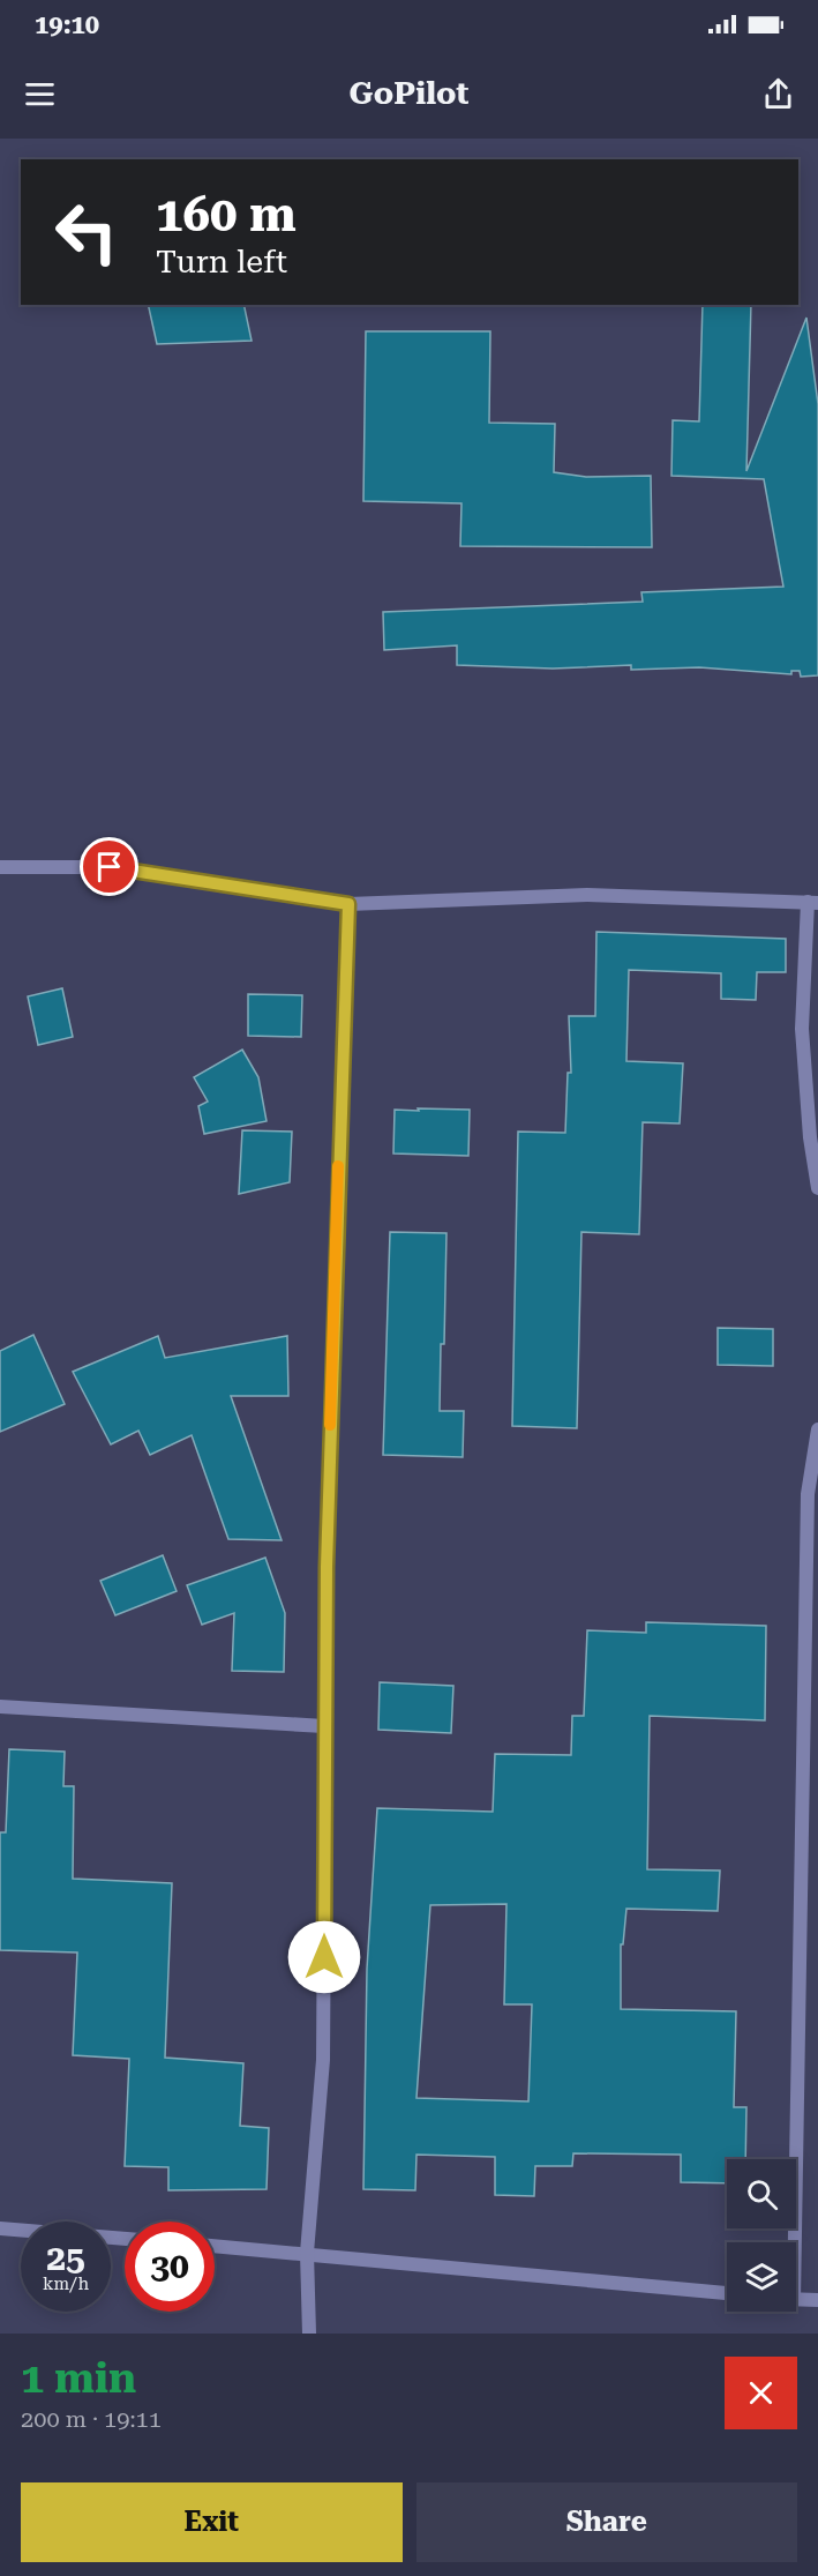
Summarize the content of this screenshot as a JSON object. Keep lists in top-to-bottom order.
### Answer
{
  "page": {
    "status": "19:10",
    "header": "GoPilot",
    "turn": ["160 m", "Turn left"],
    "speed": "25 km/h",
    "limit": "30",
    "heading": ["1 min", "200 m · 19:11"],
    "buttons": ["Exit", "Share"]
  }
}
